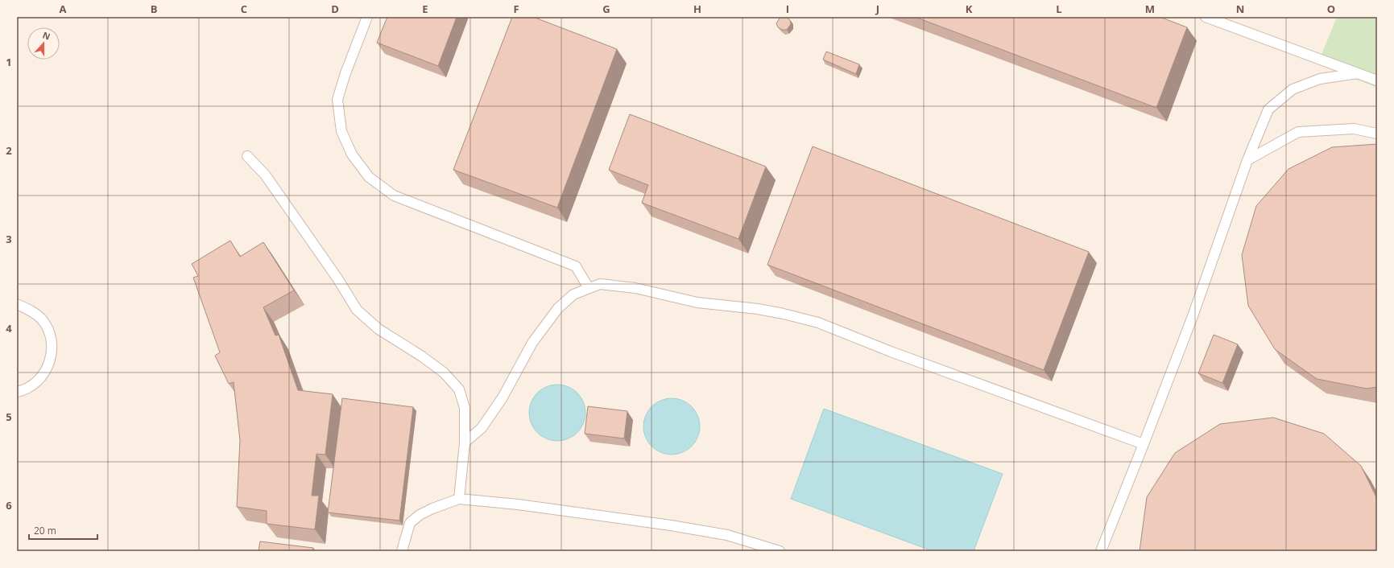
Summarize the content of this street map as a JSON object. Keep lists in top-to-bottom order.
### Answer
{
  "scale_bar": "20 m",
  "north": "top",
  "grid": {
    "columns": [
      "A",
      "B",
      "C",
      "D",
      "E",
      "F",
      "G",
      "H",
      "I",
      "J",
      "K",
      "L",
      "M",
      "N",
      "O"
    ],
    "rows": [
      "1",
      "2",
      "3",
      "4",
      "5",
      "6"
    ]
  }
}
